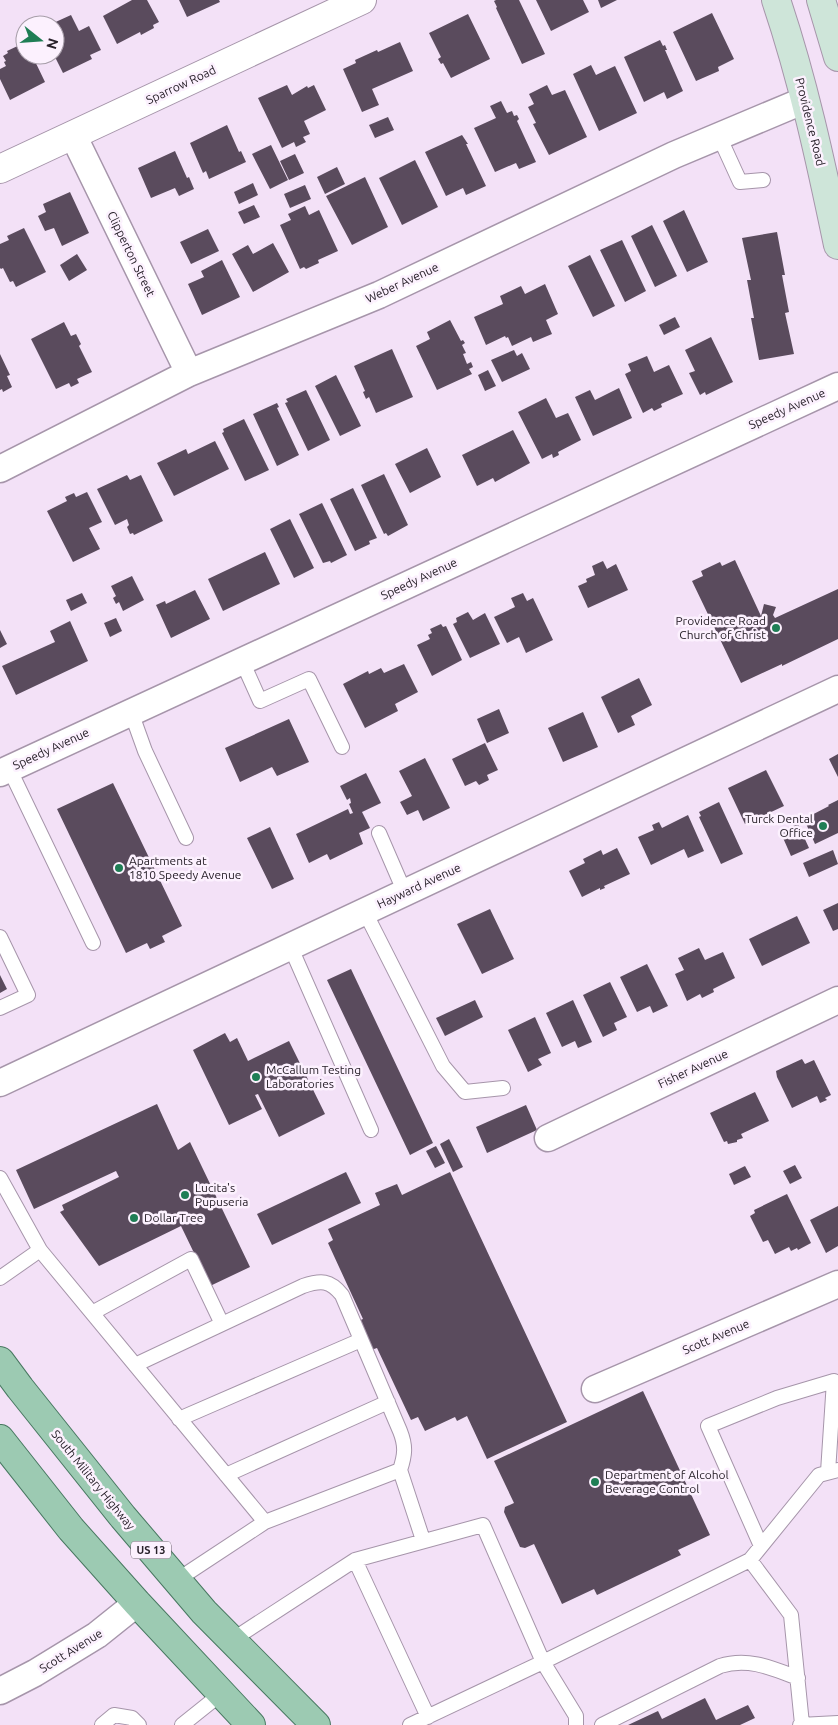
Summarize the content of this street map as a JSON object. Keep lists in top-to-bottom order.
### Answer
{
  "streets": {
    "main road": ["Providence Road", "South Military Highway", "US 13"],
    "street": [
      "Sparrow Road",
      "Clipperton Street",
      "Weber Avenue",
      "Speedy Avenue",
      "Hayward Avenue",
      "Fisher Avenue",
      "Scott Avenue"
    ]
  },
  "crossings": [
    ["Sparrow Road", "Clipperton Street"],
    ["Providence Road", "Weber Avenue"],
    ["Clipperton Street", "Weber Avenue"]
  ],
  "places": [
    "Providence Road Church of Christ",
    "Turck Dental Office",
    "Apartments at 1810 Speedy Avenue",
    "McCallum Testing Laboratories",
    "Lucita's Pupuseria",
    "Dollar Tree",
    "Department of Alcohol Beverage Control"
  ],
  "north": "right"
}
